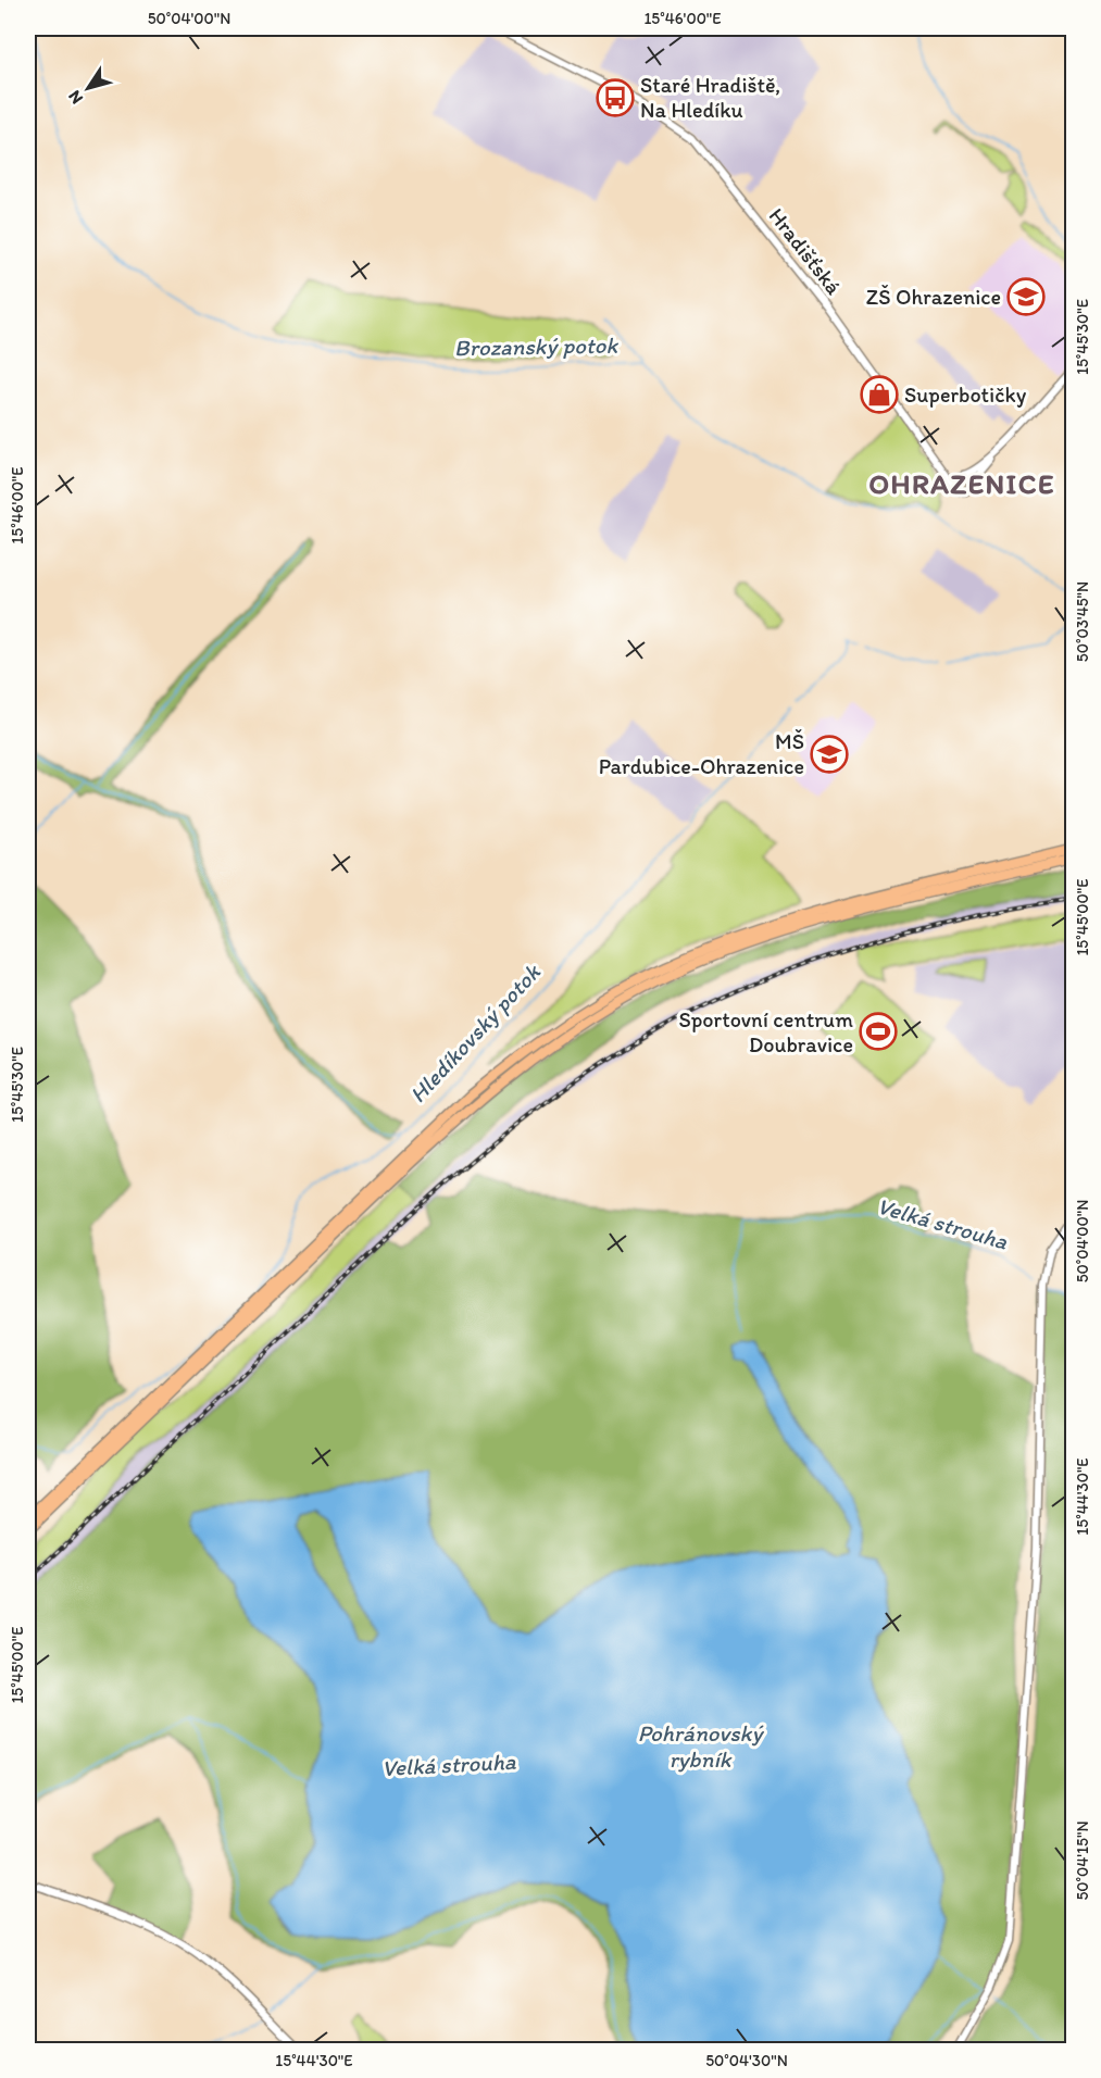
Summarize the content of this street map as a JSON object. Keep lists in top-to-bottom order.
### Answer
{
  "streets": {
    "street": ["Hradišťská"]
  },
  "districts": ["OHRAZENICE"],
  "water": [
    "Brozanský potok",
    "Hledíkovský potok",
    "Velká strouha",
    "Pohránovský rybník"
  ],
  "places": {
    "bus stop": ["Staré Hradiště, Na Hledíku"],
    "school or university": ["ZŠ Ohrazenice", "MŠ Pardubice-Ohrazenice"],
    "shop": ["Superbotičky"],
    "sports": ["Sportovní centrum Doubravice"]
  },
  "north": "bottom left",
  "coordinates": [
    "50°04'00\"N",
    "15°46'00\"E",
    "15°45'30\"E",
    "50°03'45\"N",
    "15°45'00\"E",
    "15°44'30\"E",
    "50°04'15\"N",
    "50°04'30\"N"
  ]
}
